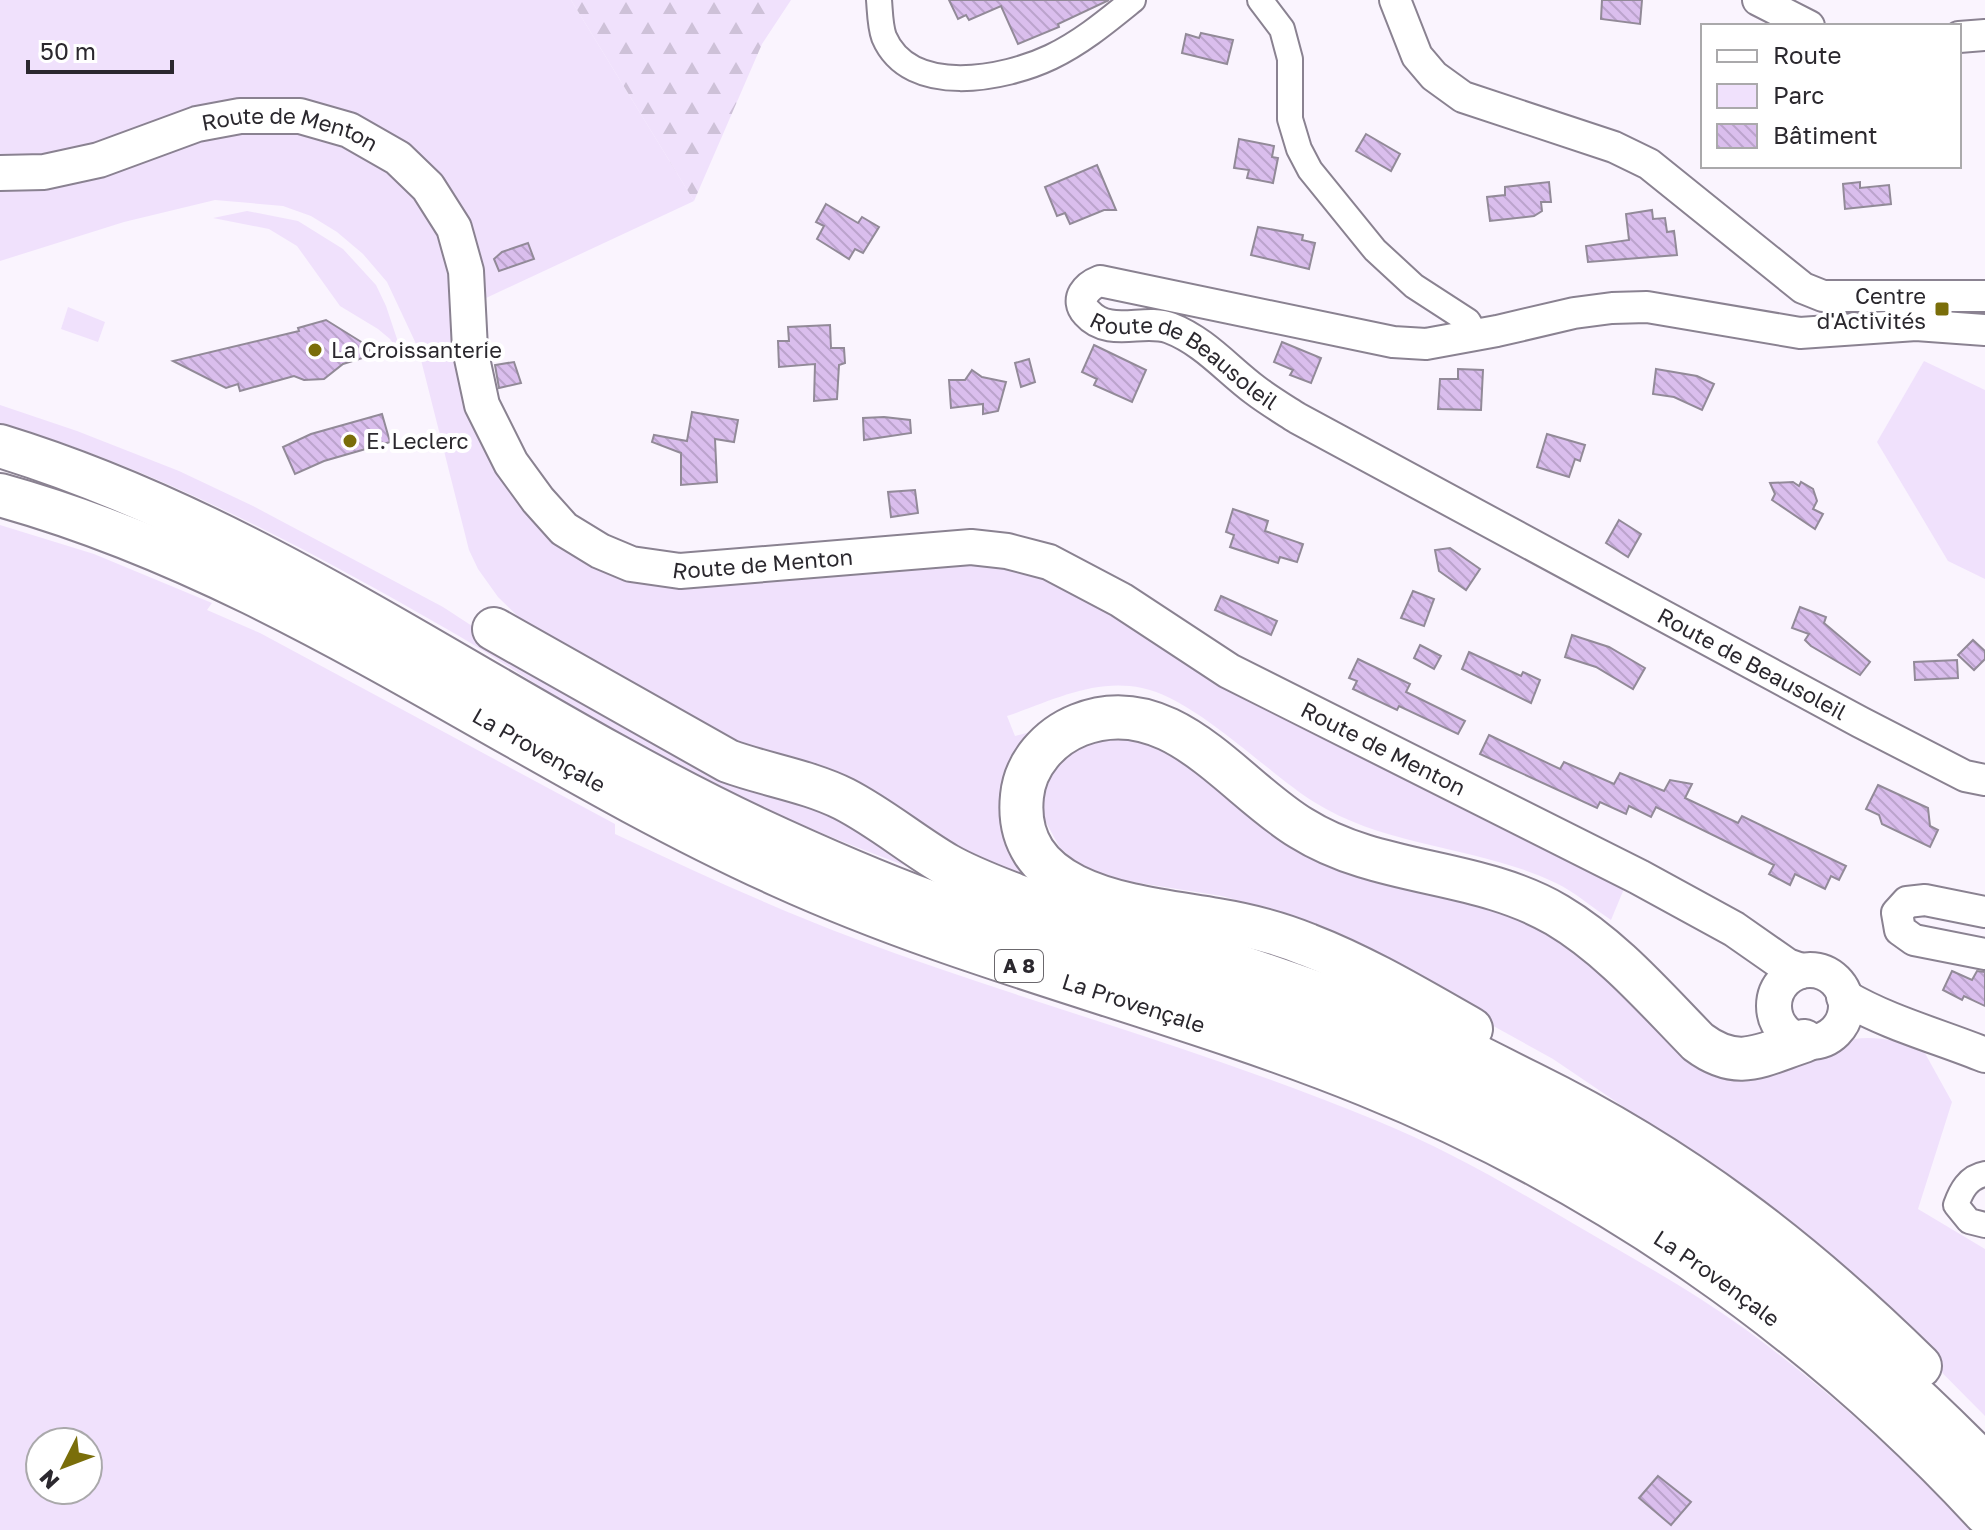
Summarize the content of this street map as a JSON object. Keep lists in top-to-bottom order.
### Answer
{
  "streets": {
    "highway": ["La Provençale", "A 8"],
    "main road": ["Route de Menton"],
    "street": ["Route de Beausoleil"]
  },
  "places": {
    "transit": ["Centre d'Activités"],
    "other": ["La Croissanterie", "E. Leclerc"]
  },
  "legend": ["Route", "Parc", "Bâtiment"],
  "scale_bar": "50 m",
  "north": "bottom left"
}
